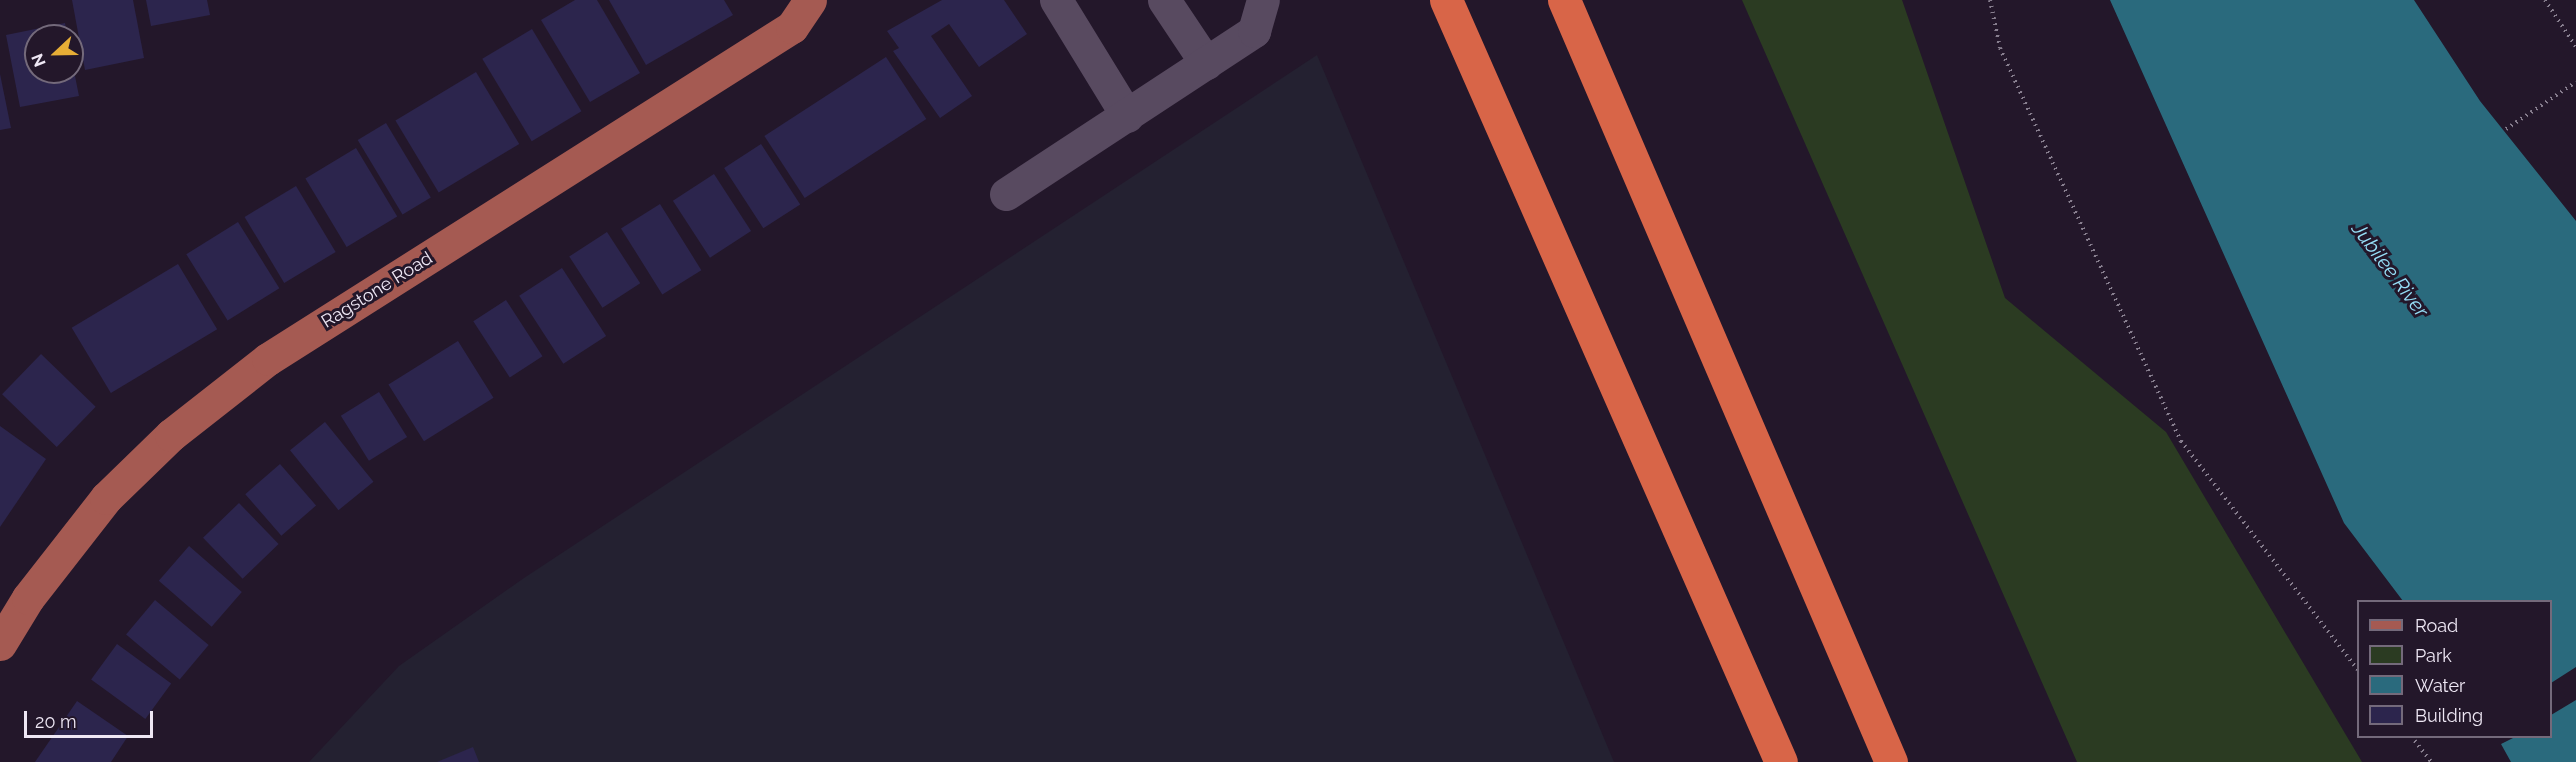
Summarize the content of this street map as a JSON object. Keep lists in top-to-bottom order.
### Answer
{
  "streets": {
    "main road": ["Ragstone Road"]
  },
  "water": ["Jubilee River"],
  "legend": [
    "Road",
    "Park",
    "Water",
    "Building"
  ],
  "scale_bar": "20 m",
  "north": "left"
}
